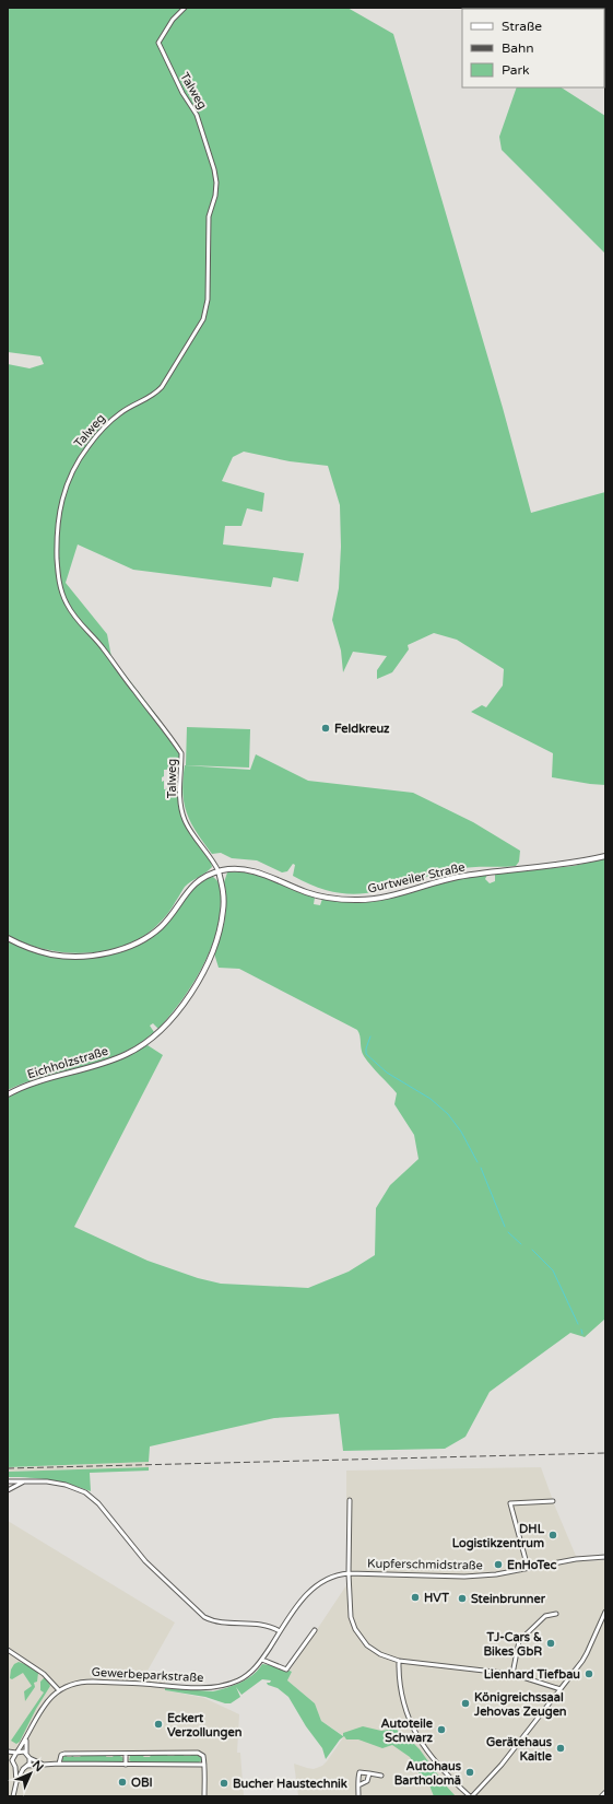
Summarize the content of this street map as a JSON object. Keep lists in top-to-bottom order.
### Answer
{
  "streets": {
    "main road": ["Gurtweiler Straße", "Eichholzstraße"],
    "street": ["Talweg", "Kupferschmidstraße", "Gewerbeparkstraße"]
  },
  "crossings": [
    ["Talweg", "Gurtweiler Straße"],
    ["Talweg", "Eichholzstraße"],
    ["Gurtweiler Straße", "Eichholzstraße"],
    ["Kupferschmidstraße", "Gewerbeparkstraße"]
  ],
  "places": [
    "Feldkreuz",
    "DHL Logistikzentrum",
    "EnHoTec",
    "HVT",
    "Steinbrunner",
    "TJ-Cars & Bikes GbR",
    "Lienhard Tiefbau",
    "Königreichssaal Jehovas Zeugen",
    "Eckert Verzollungen",
    "Autoteile Schwarz",
    "Gerätehaus Kaitle",
    "Autohaus Bartholomä",
    "OBI",
    "Bucher Haustechnik"
  ],
  "legend": ["Straße", "Bahn", "Park"],
  "north": "top right"
}
